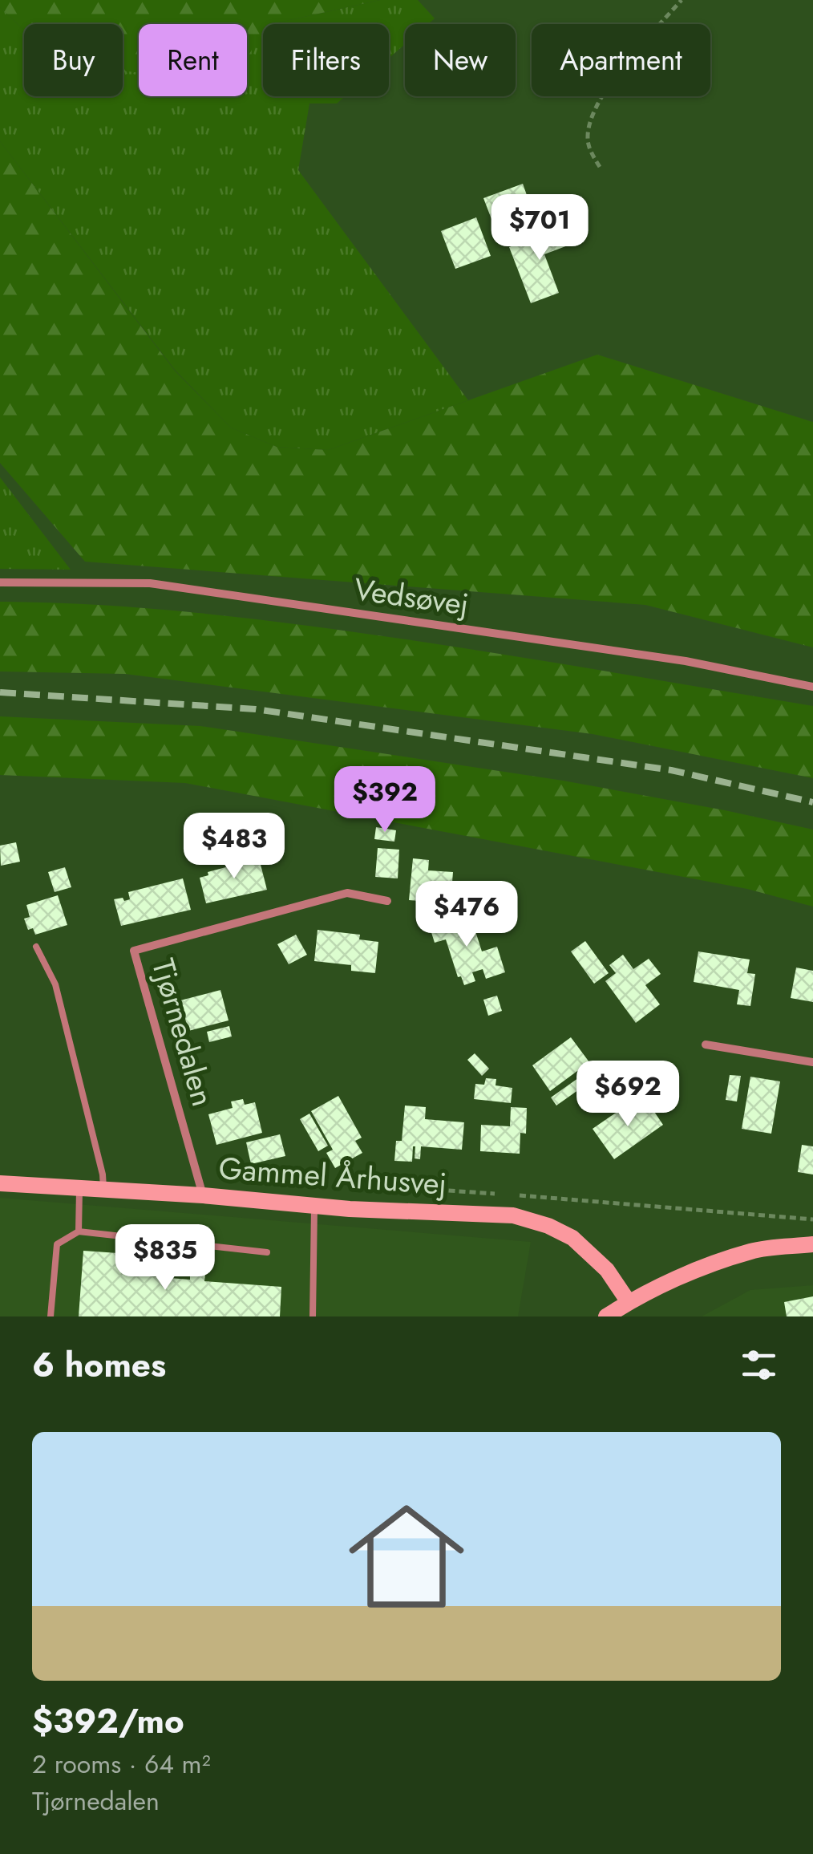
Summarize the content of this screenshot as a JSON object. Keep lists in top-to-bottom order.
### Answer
{
  "streets": {
    "street": ["Vedsøvej", "Tjørnedalen", "Gammel Århusvej"]
  },
  "crossings": [
    ["Tjørnedalen", "Gammel Århusvej"]
  ],
  "page": {
    "chip": [
      "Buy",
      "Rent",
      "Filters",
      "New",
      "Apartment"
    ],
    "price": [
      "$701",
      "$392",
      "$483",
      "$476",
      "$692",
      "$835"
    ],
    "heading": "6 homes",
    "list": [
      {
        "name": "$392/mo",
        "note": "2 rooms · 64 m² · Tjørnedalen"
      }
    ]
  }
}
